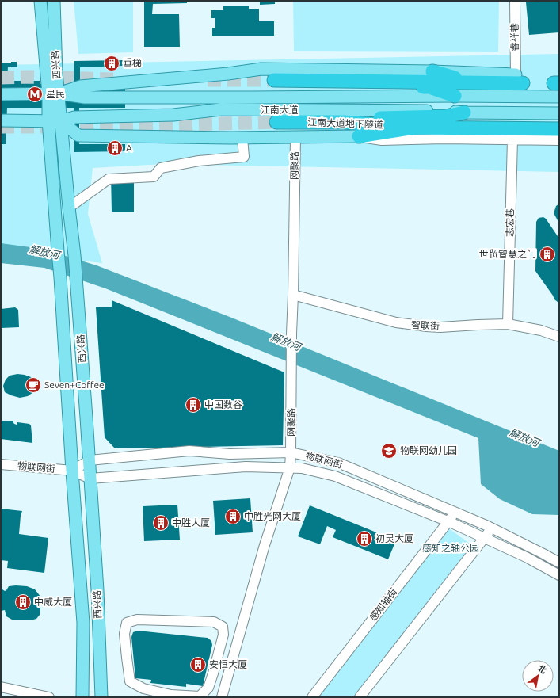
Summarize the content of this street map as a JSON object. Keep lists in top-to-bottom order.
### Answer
{
  "streets": {
    "highway": ["江南大道地下隧道"],
    "main road": ["西兴路", "江南大道"],
    "street": [
      "睿祥巷",
      "网聚路",
      "志宏巷",
      "智联街",
      "物联网街",
      "感知轴街"
    ]
  },
  "crossings": [
    ["西兴路", "江南大道"],
    ["西兴路", "物联网街"],
    ["网聚路", "智联街"],
    ["网聚路", "物联网街"],
    ["志宏巷", "智联街"],
    ["物联网街", "感知轴街"]
  ],
  "water": ["解放河"],
  "parks": ["感知之轴公园"],
  "places": {
    "building": [
      "垂梯",
      "A",
      "世贸智慧之门",
      "中国数谷",
      "中胜光网大厦",
      "中胜大厦",
      "初灵大厦",
      "中威大厦",
      "安恒大厦"
    ],
    "metro station": ["星民"],
    "cafe": ["Seven+Coffee"],
    "school or university": ["物联网幼儿园"]
  },
  "north": "top right"
}
